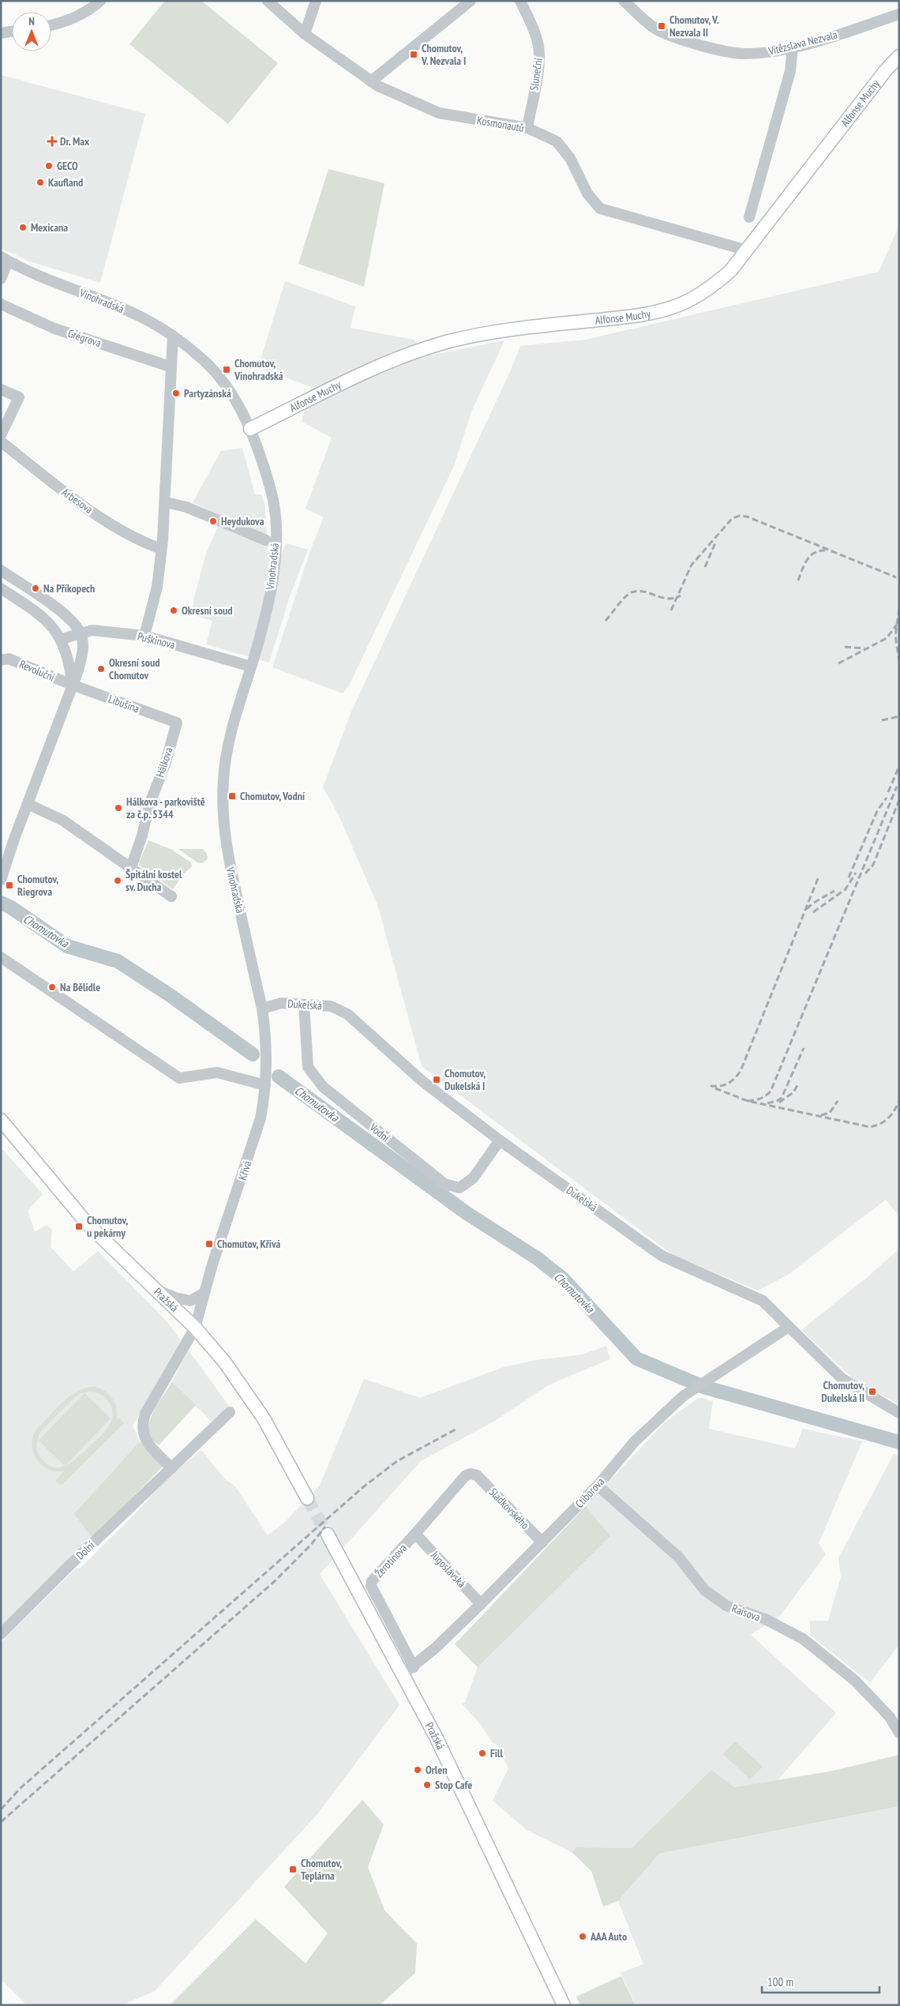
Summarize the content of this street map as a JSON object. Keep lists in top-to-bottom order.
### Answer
{
  "streets": {
    "main road": ["Alfonse Muchy", "Pražská"],
    "street": [
      "Vítězslava Nezvala",
      "Sluneční",
      "Kosmonautů",
      "Vinohradská",
      "Grégrova",
      "Arbesova",
      "Puškinova",
      "Revoluční",
      "Libušina",
      "Hálkova",
      "Dukelská",
      "Vodní",
      "Křivá",
      "Ctiborova",
      "Sladkovského",
      "Dolní",
      "Žerotínova",
      "Jugoslávská",
      "Raisova"
    ]
  },
  "crossings": [
    ["Sluneční", "Kosmonautů"],
    ["Alfonse Muchy", "Kosmonautů"],
    ["Alfonse Muchy", "Vinohradská"],
    ["Vinohradská", "Puškinova"],
    ["Vinohradská", "Dukelská"],
    ["Vinohradská", "Křivá"],
    ["Revoluční", "Libušina"],
    ["Libušina", "Hálkova"],
    ["Dukelská", "Vodní"],
    ["Dukelská", "Křivá"],
    ["Dukelská", "Ctiborova"],
    ["Křivá", "Pražská"],
    ["Pražská", "Ctiborova"],
    ["Pražská", "Žerotínova"],
    ["Ctiborova", "Sladkovského"],
    ["Ctiborova", "Žerotínova"],
    ["Ctiborova", "Jugoslávská"],
    ["Ctiborova", "Raisova"],
    ["Sladkovského", "Žerotínova"],
    ["Žerotínova", "Jugoslávská"]
  ],
  "water": ["Chomutovka"],
  "places": {
    "transit": [
      "Chomutov, V. Nezvala II",
      "Chomutov, V. Nezvala I",
      "Chomutov, Vinohradská",
      "Chomutov, Vodní",
      "Chomutov, Riegrova",
      "Chomutov, Dukelská I",
      "Chomutov, u pekárny",
      "Chomutov, Křivá",
      "Chomutov, Dukelská II",
      "Chomutov, Teplárna"
    ],
    "health": ["Dr. Max"],
    "other": [
      "GECO",
      "Kaufland",
      "Mexicana",
      "Partyzánská",
      "Heydukova",
      "Na Příkopech",
      "Okresní soud",
      "Okresní soud Chomutov",
      "Hálkova - parkoviště za č.p. 5344",
      "Špitální kostel sv. Ducha",
      "Na Bělidle",
      "Fill",
      "Orlen",
      "Stop Cafe",
      "AAA Auto"
    ]
  },
  "scale_bar": "100 m",
  "north": "top"
}
